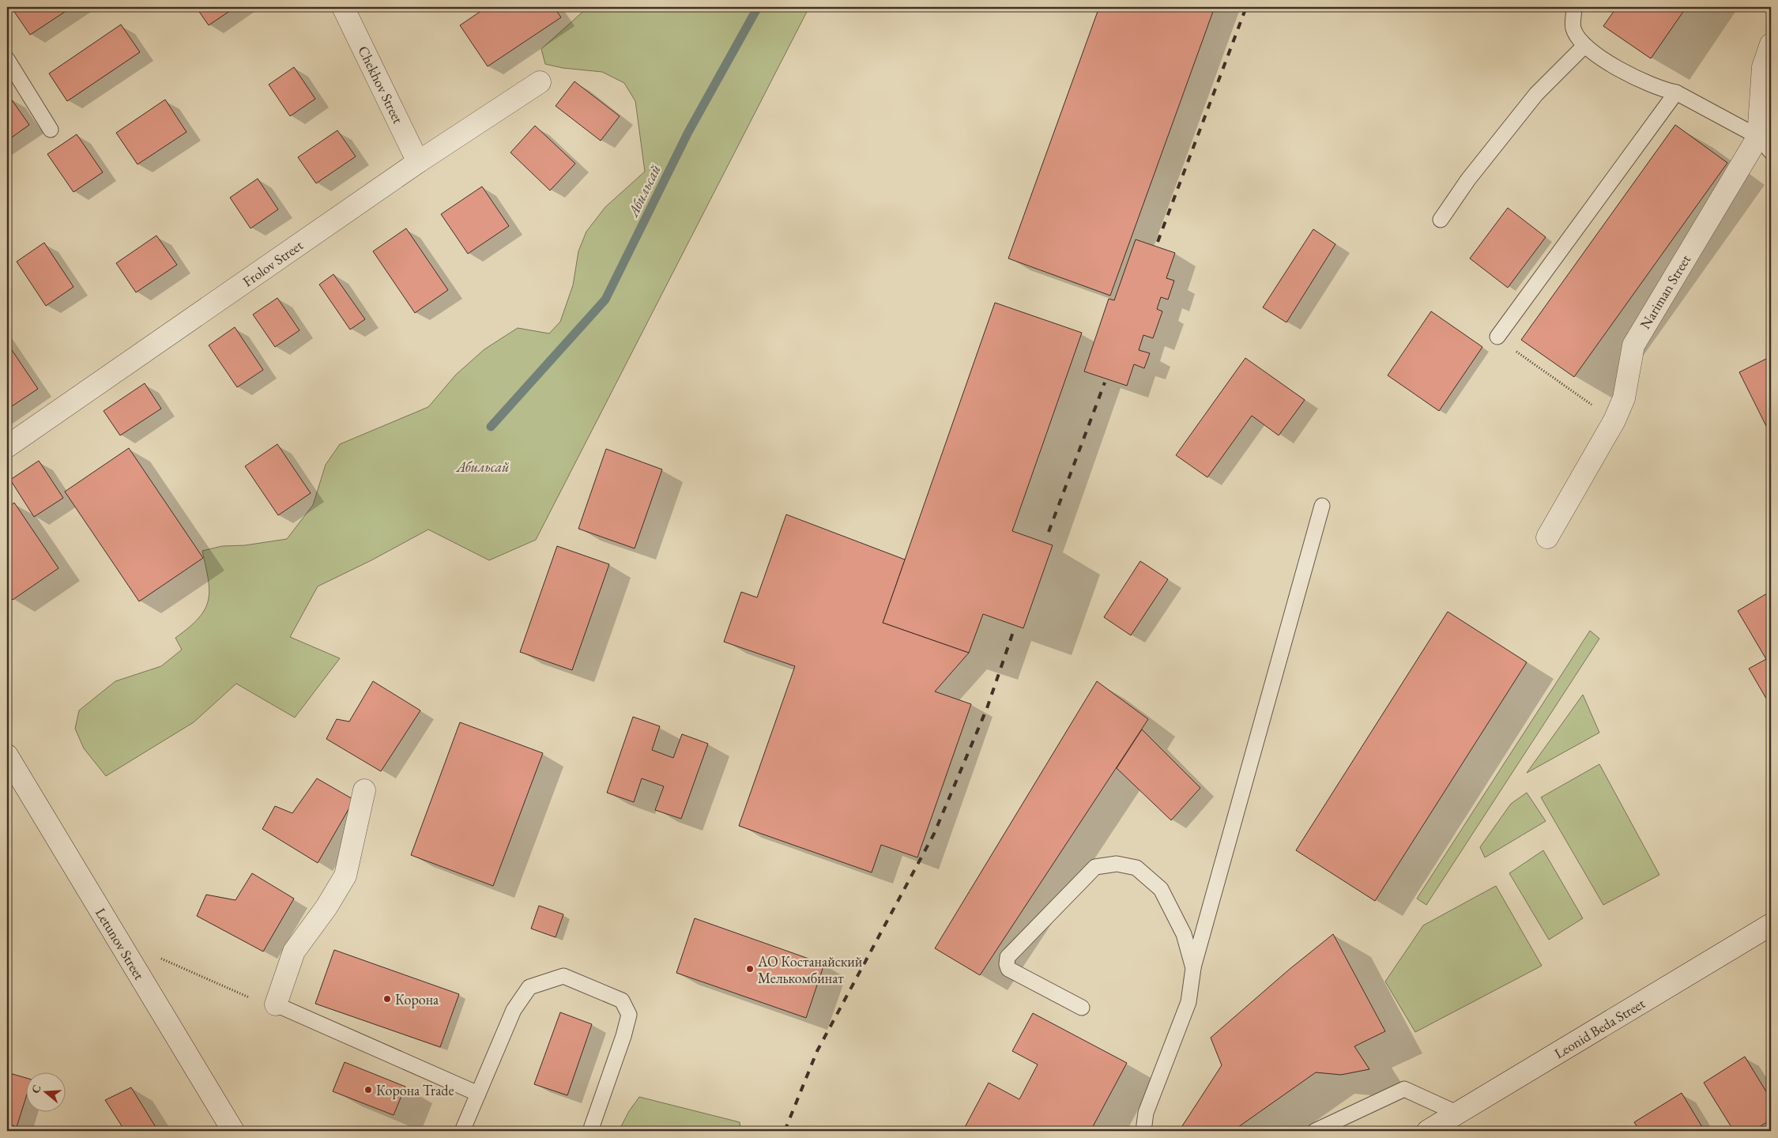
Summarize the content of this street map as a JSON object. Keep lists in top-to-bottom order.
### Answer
{
  "streets": {
    "street": [
      "Chekhov Street",
      "Frolov Street",
      "Nariman Street",
      "Letunov Street",
      "Leonid Beda Street"
    ]
  },
  "crossings": [
    ["Chekhov Street", "Frolov Street"]
  ],
  "water": ["Абильсай"],
  "parks": ["Абильсай"],
  "places": ["АО Костанайский Мелькомбинат", "Корона", "Корона Trade"],
  "north": "left"
}
